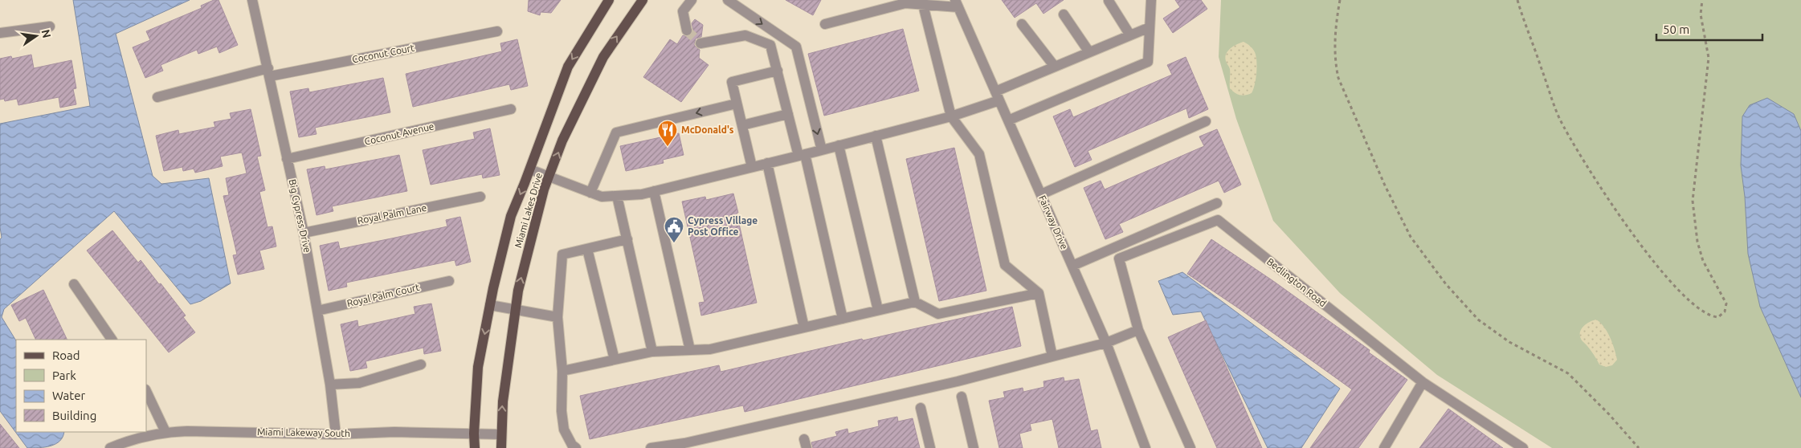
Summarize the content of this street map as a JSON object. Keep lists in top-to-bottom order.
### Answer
{
  "streets": {
    "main road": ["Miami Lakes Drive"],
    "street": [
      "Coconut Court",
      "Coconut Avenue",
      "Royal Palm Lane",
      "Big Cypress Drive",
      "Fairway Drive",
      "Bedlington Road",
      "Royal Palm Court",
      "Miami Lakeway South"
    ]
  },
  "crossings": [
    ["Coconut Court", "Big Cypress Drive"],
    ["Coconut Avenue", "Big Cypress Drive"],
    ["Miami Lakes Drive", "Miami Lakeway South"],
    ["Royal Palm Lane", "Big Cypress Drive"],
    ["Big Cypress Drive", "Royal Palm Court"],
    ["Big Cypress Drive", "Miami Lakeway South"]
  ],
  "places": {
    "restaurant": ["McDonald's"],
    "public building": ["Cypress Village Post Office"]
  },
  "legend": [
    "Road",
    "Park",
    "Water",
    "Building"
  ],
  "scale_bar": "50 m",
  "north": "right"
}
